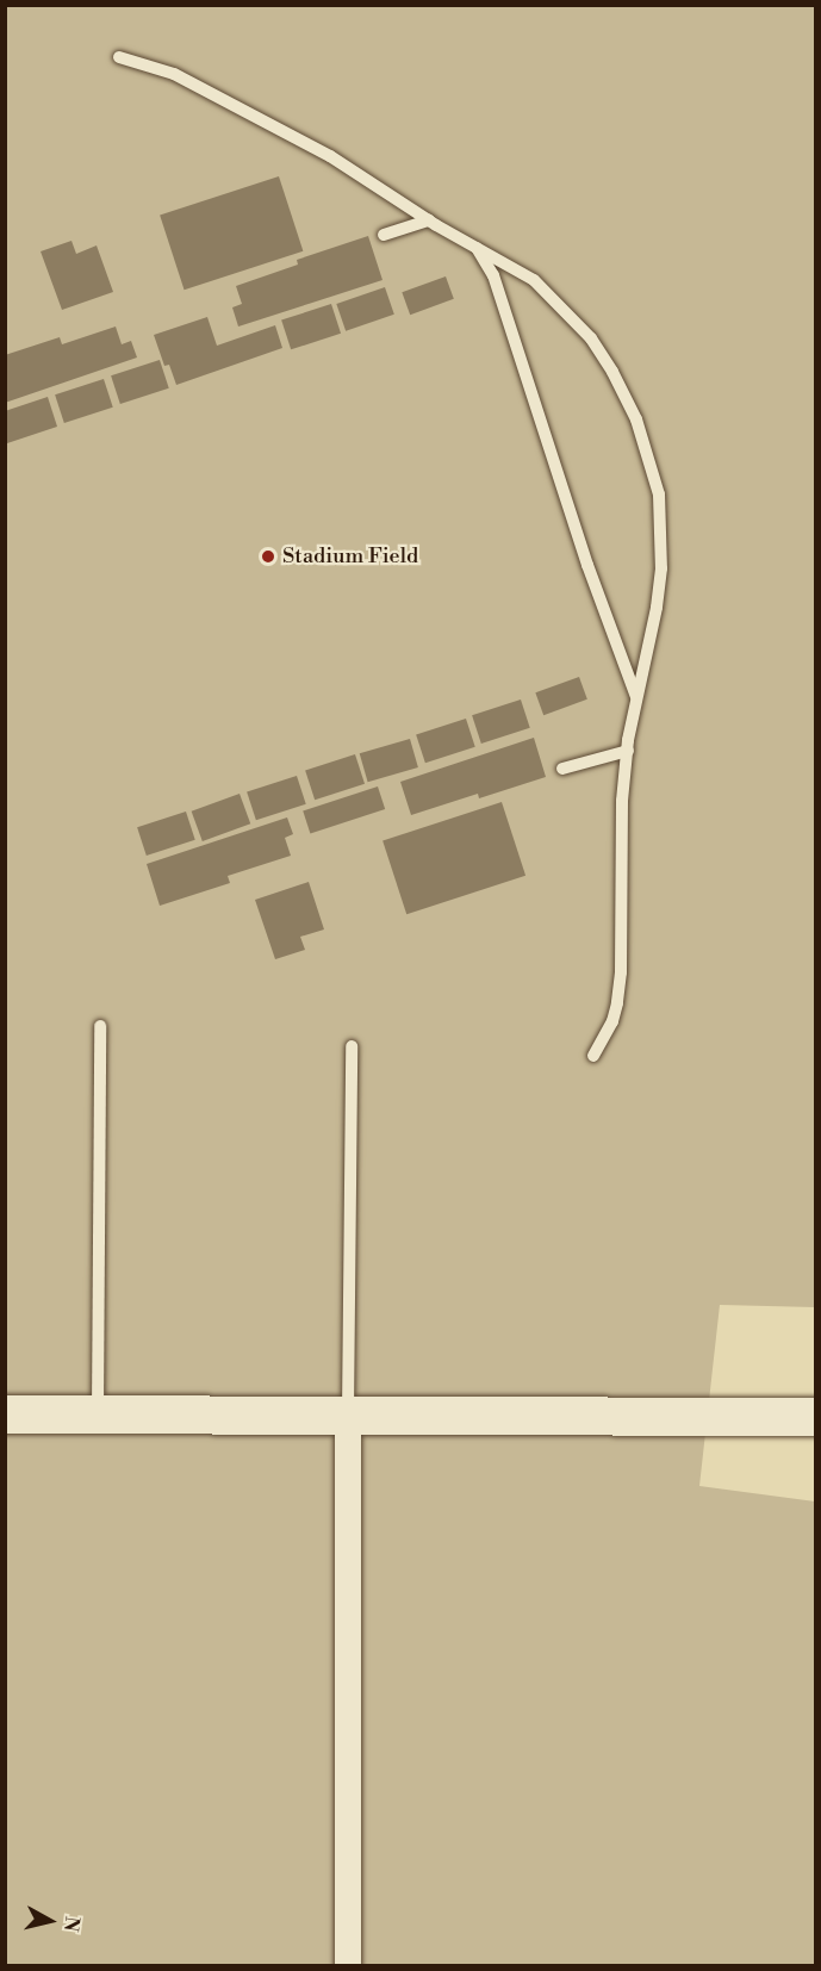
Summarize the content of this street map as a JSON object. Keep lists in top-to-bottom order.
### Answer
{
  "places": ["Stadium Field"],
  "north": "right"
}
